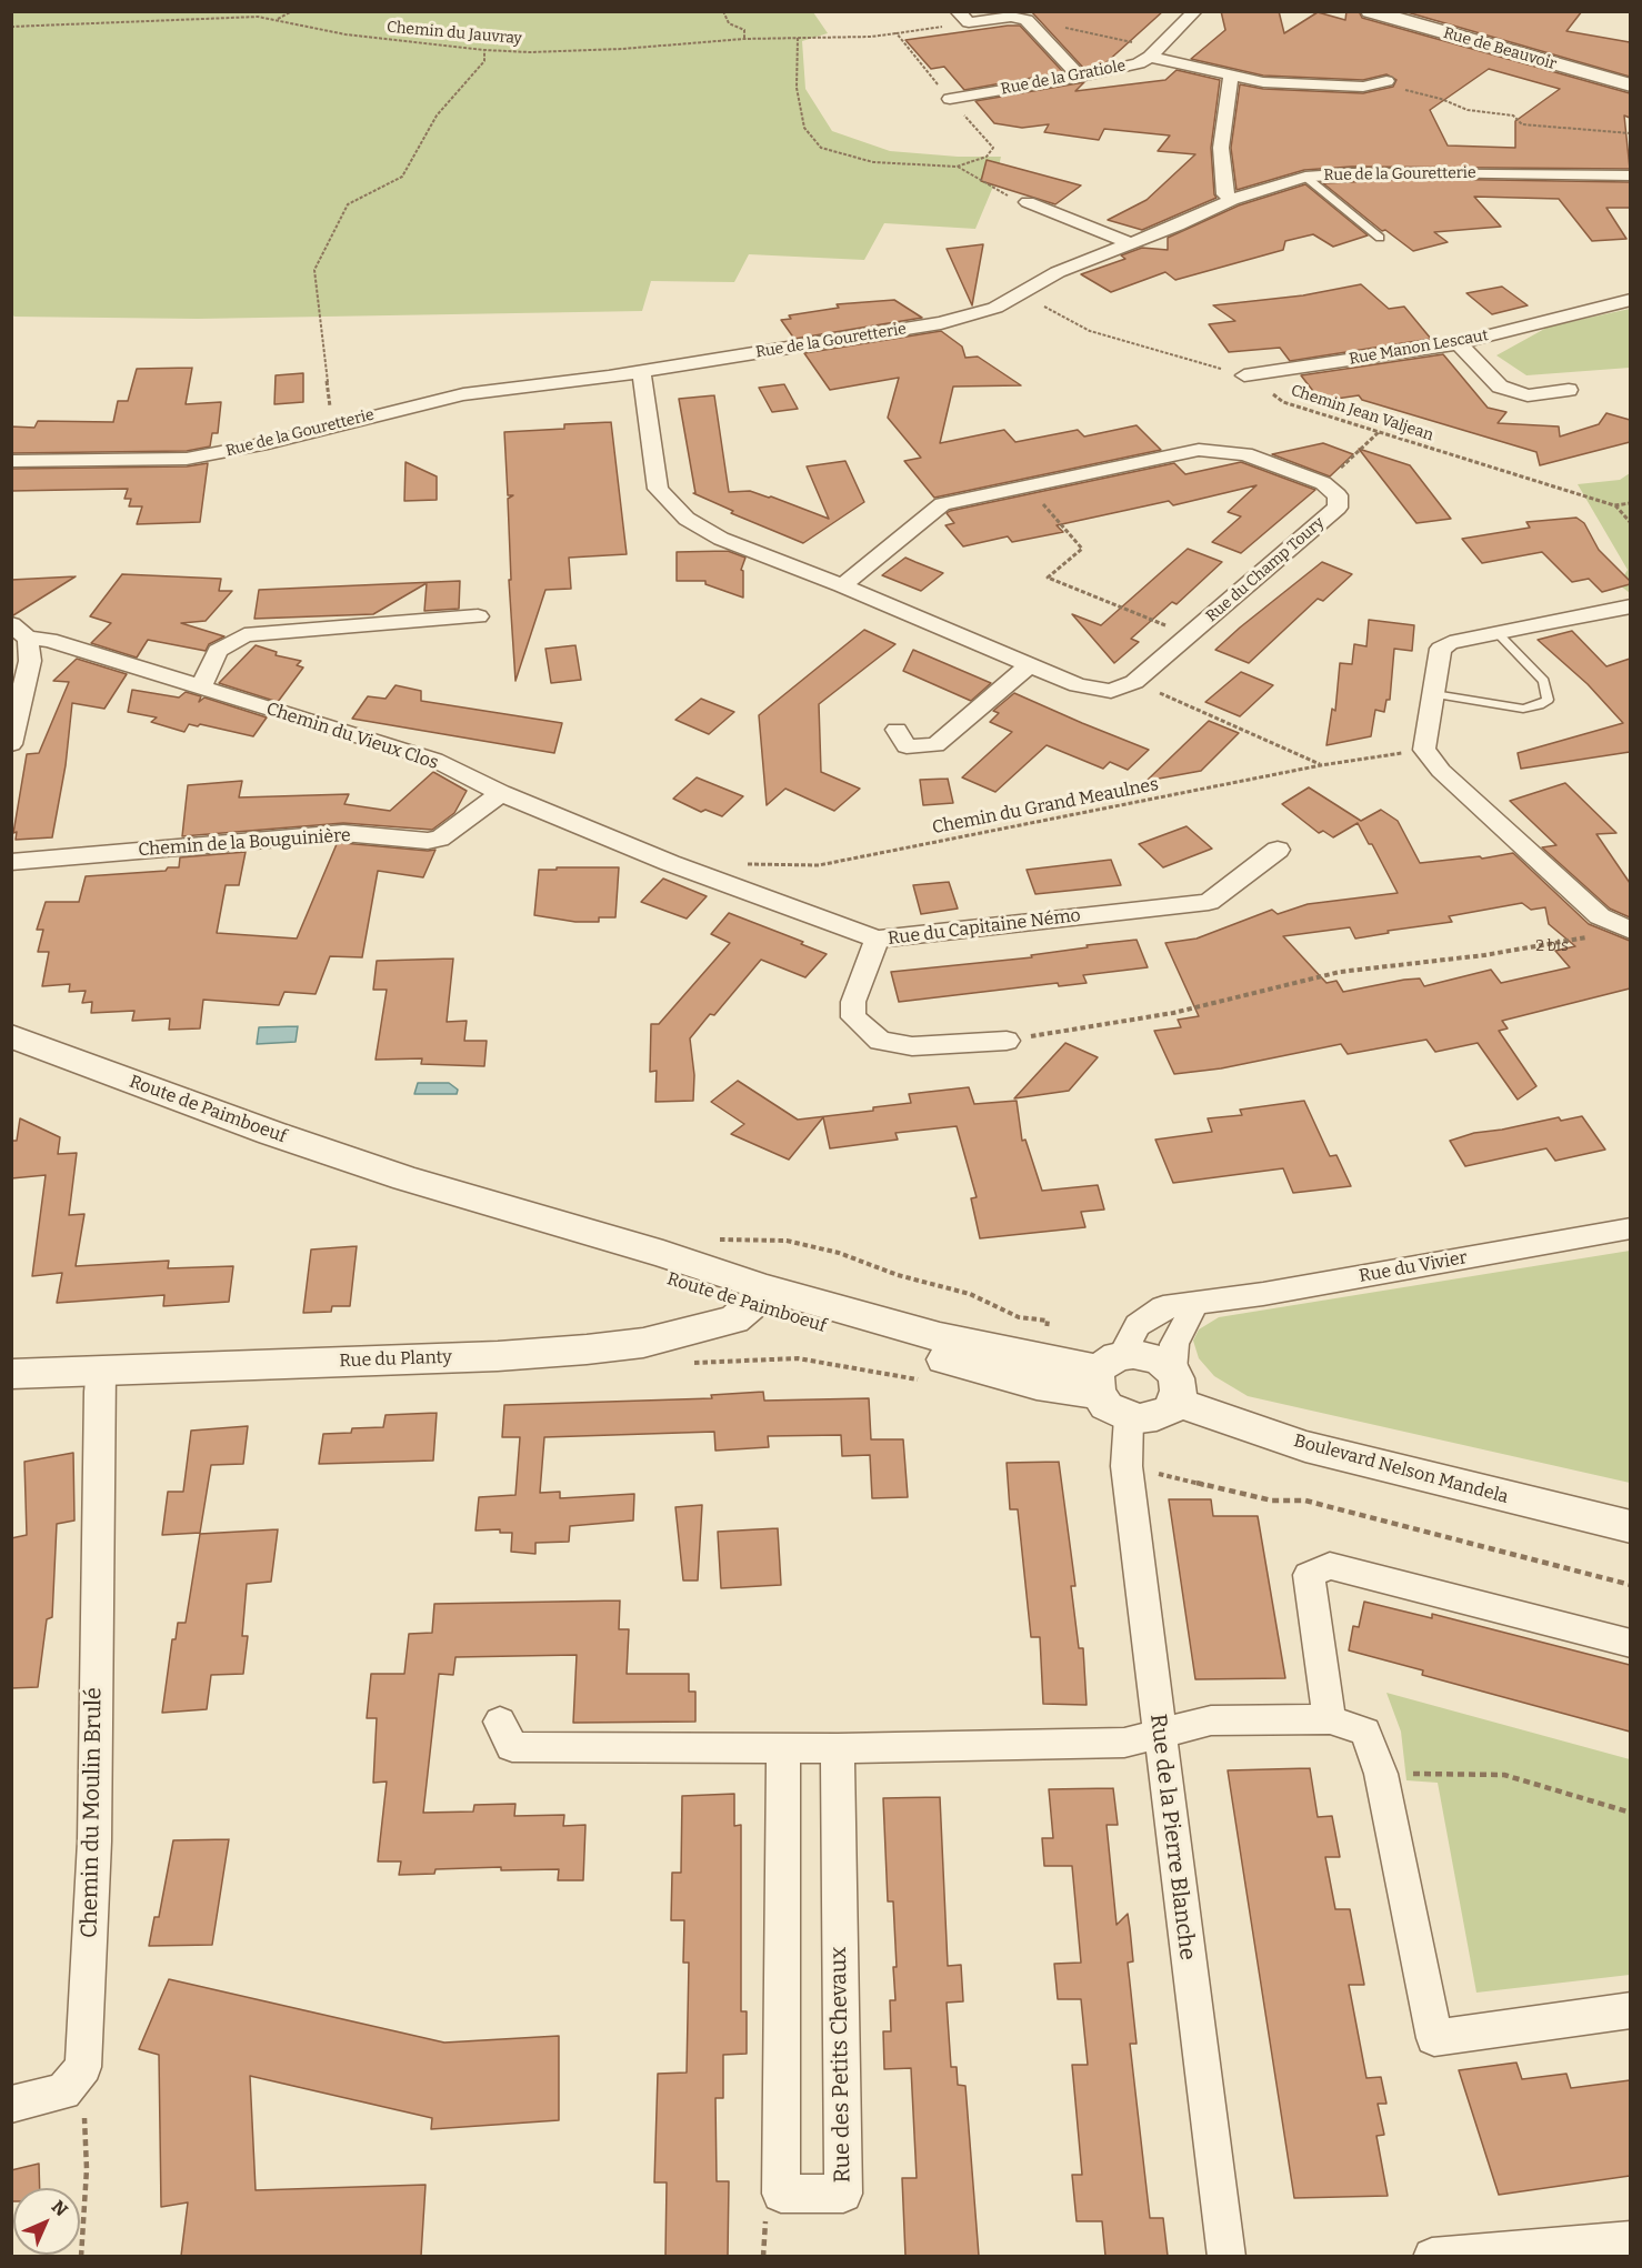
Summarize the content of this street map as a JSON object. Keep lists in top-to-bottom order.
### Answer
{
  "streets": {
    "street": [
      "Rue de Beauvoir",
      "Rue de la Gratiole",
      "Rue de la Gouretterie",
      "Rue Manon Lescaut",
      "Rue du Champ Toury",
      "Chemin du Vieux Clos",
      "Chemin de la Bouguinière",
      "Rue du Capitaine Némo",
      "Route de Paimboeuf",
      "Rue du Vivier",
      "Rue du Planty",
      "Boulevard Nelson Mandela",
      "Chemin du Moulin Brulé",
      "Rue de la Pierre Blanche",
      "Rue des Petits Chevaux"
    ],
    "path": ["Chemin du Jauvray", "Chemin Jean Valjean", "Chemin du Grand Meaulnes"]
  },
  "crossings": [
    ["Rue de la Gouretterie", "Chemin Jean Valjean"],
    ["Rue de la Gouretterie", "Rue du Champ Toury"],
    ["Rue Manon Lescaut", "Chemin Jean Valjean"],
    ["Chemin du Vieux Clos", "Chemin de la Bouguinière"],
    ["Chemin du Vieux Clos", "Rue du Capitaine Némo"],
    ["Chemin de la Bouguinière", "Rue du Capitaine Némo"],
    ["Route de Paimboeuf", "Rue du Vivier"],
    ["Route de Paimboeuf", "Rue du Planty"],
    ["Route de Paimboeuf", "Boulevard Nelson Mandela"],
    ["Route de Paimboeuf", "Rue de la Pierre Blanche"],
    ["Rue du Vivier", "Boulevard Nelson Mandela"],
    ["Rue du Vivier", "Rue de la Pierre Blanche"],
    ["Rue du Planty", "Chemin du Moulin Brulé"],
    ["Boulevard Nelson Mandela", "Rue de la Pierre Blanche"]
  ],
  "house_numbers": ["2 bis"],
  "north": "top right"
}
